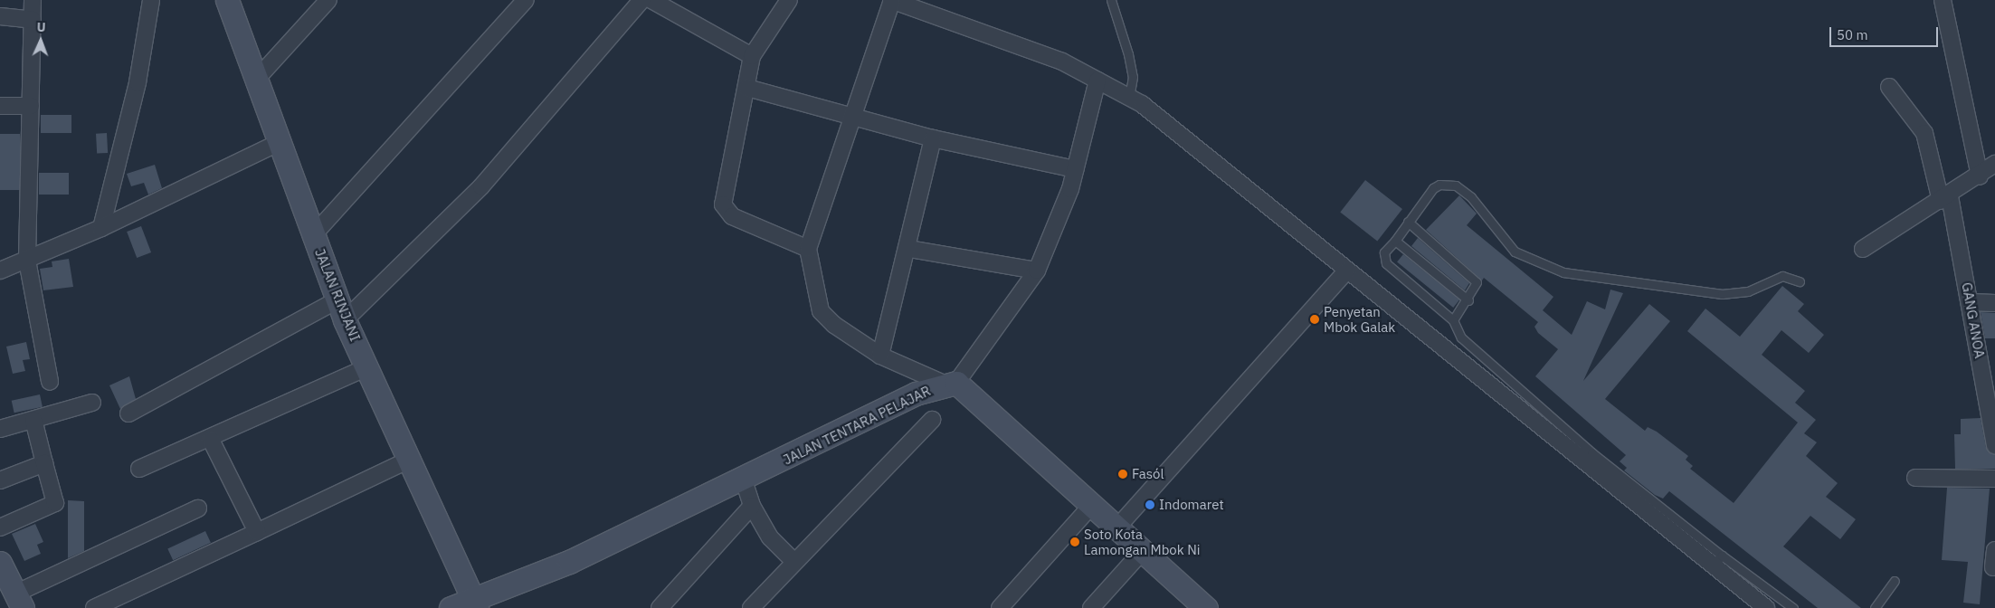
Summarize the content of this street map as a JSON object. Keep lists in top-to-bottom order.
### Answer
{
  "streets": {
    "main road": ["JALAN RINJANI", "JALAN TENTARA PELAJAR"],
    "street": ["GANG ANOA"]
  },
  "crossings": [
    ["JALAN RINJANI", "JALAN TENTARA PELAJAR"]
  ],
  "places": [
    "Penyetan Mbok Galak",
    "Fasól",
    "Indomaret",
    "Soto Kota Lamongan Mbok Ni"
  ],
  "scale_bar": "50 m",
  "north": "top"
}
